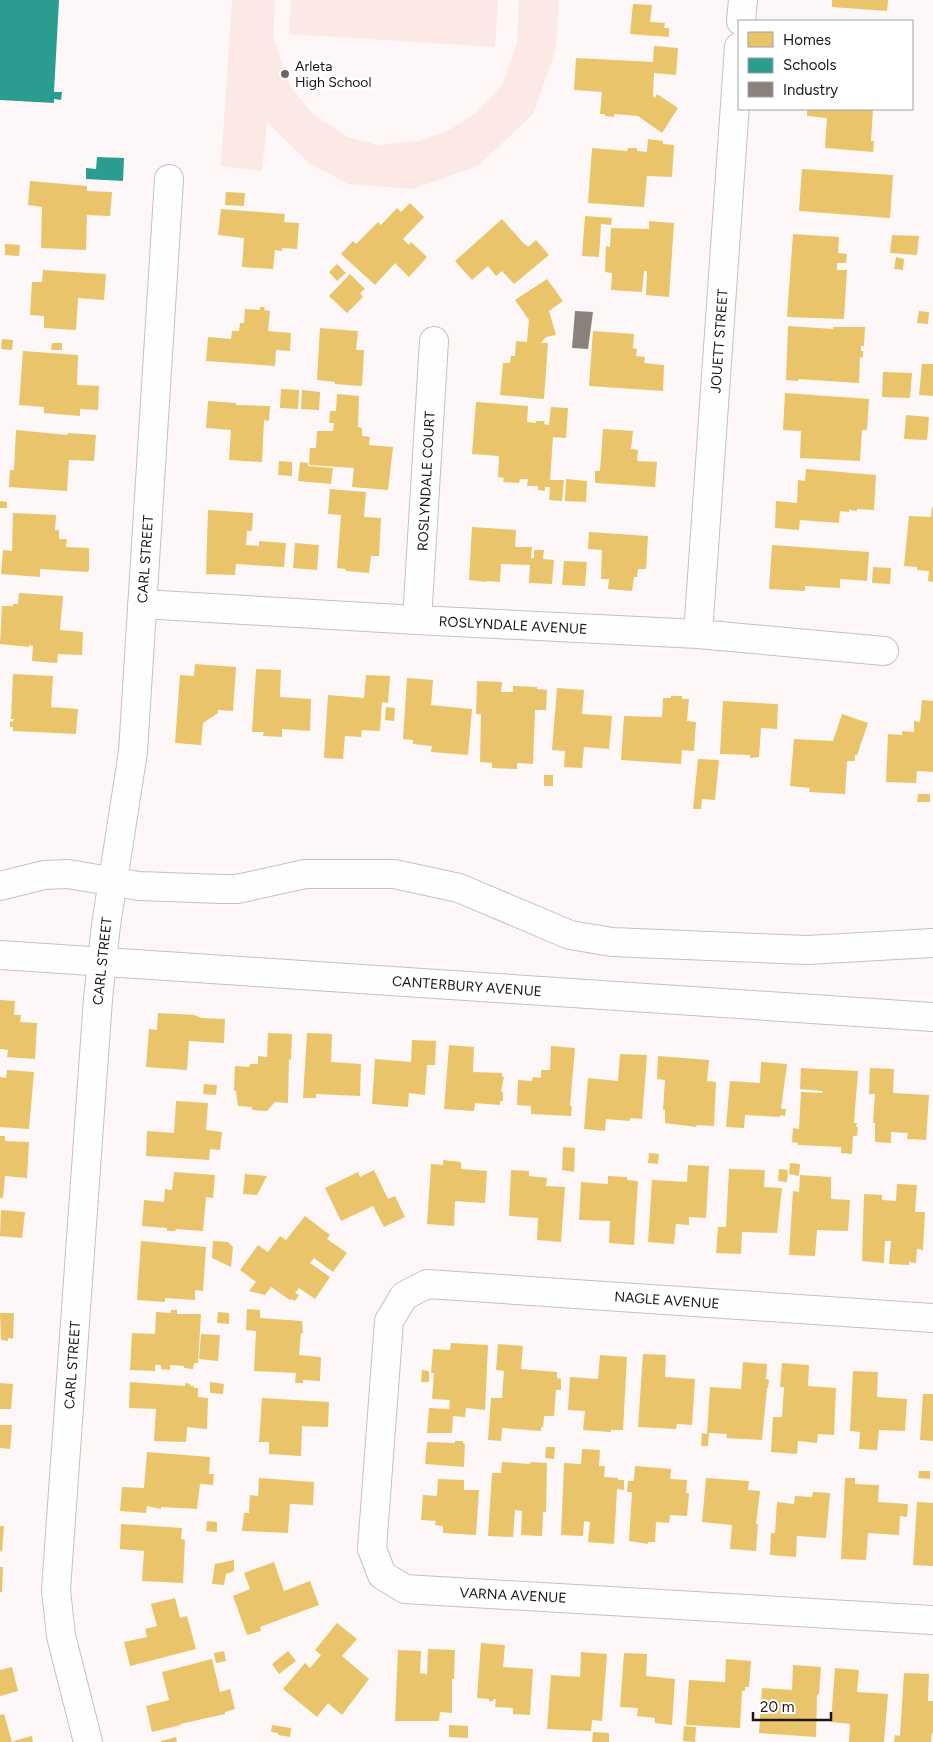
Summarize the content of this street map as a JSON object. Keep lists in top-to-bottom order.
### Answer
{
  "streets": {
    "street": [
      "JOUETT STREET",
      "ROSLYNDALE COURT",
      "CARL STREET",
      "ROSLYNDALE AVENUE",
      "CANTERBURY AVENUE",
      "NAGLE AVENUE",
      "VARNA AVENUE"
    ]
  },
  "crossings": [
    ["JOUETT STREET", "ROSLYNDALE AVENUE"],
    ["ROSLYNDALE COURT", "ROSLYNDALE AVENUE"],
    ["CARL STREET", "ROSLYNDALE AVENUE"],
    ["CARL STREET", "CANTERBURY AVENUE"],
    ["NAGLE AVENUE", "VARNA AVENUE"]
  ],
  "places": ["Arleta High School"],
  "legend": ["Homes", "Schools", "Industry"],
  "scale_bar": "20 m"
}
